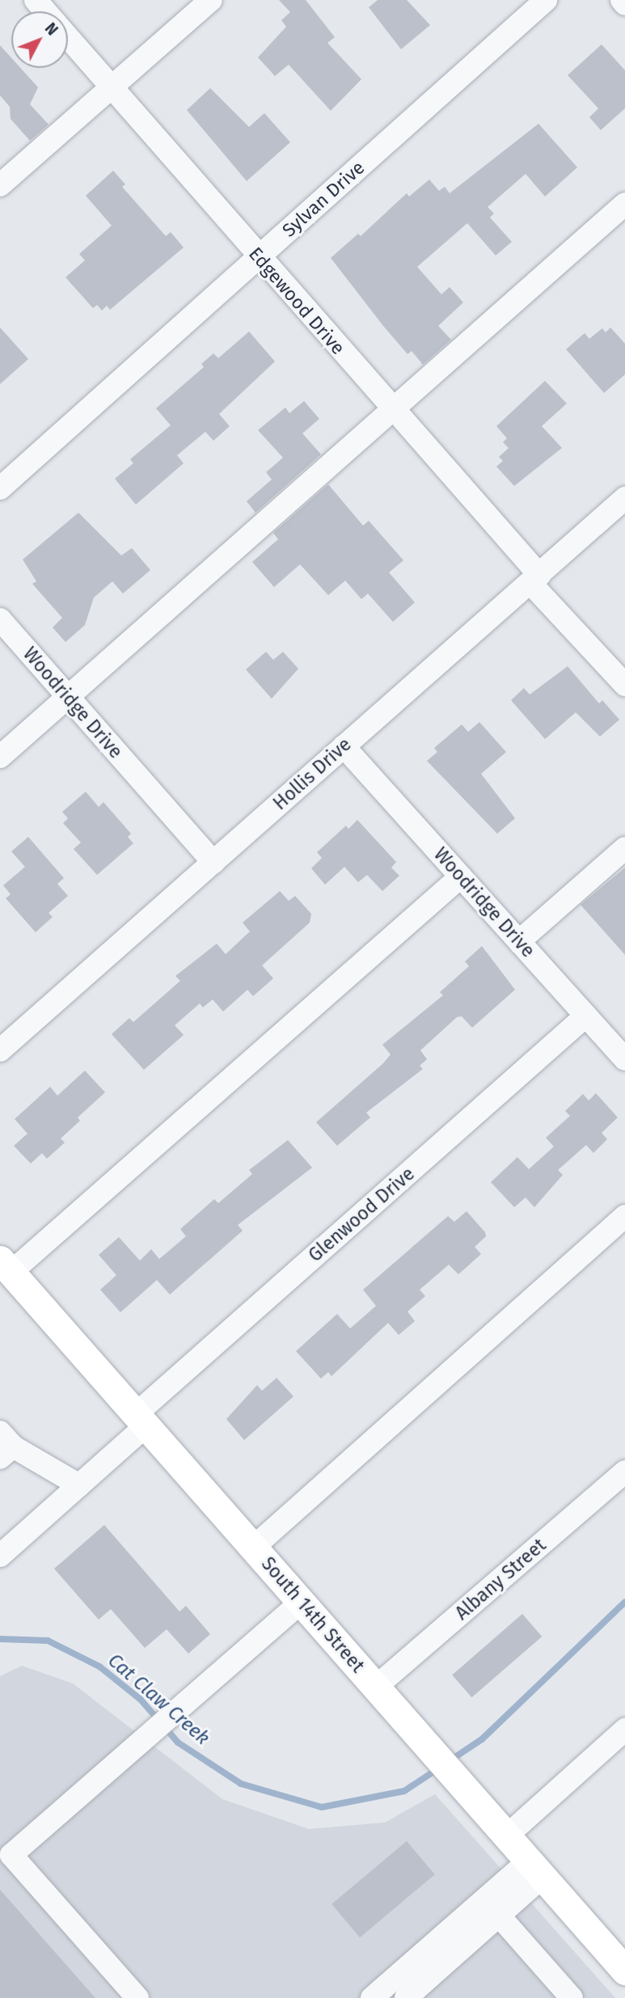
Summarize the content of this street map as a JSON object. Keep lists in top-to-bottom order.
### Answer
{
  "streets": {
    "main road": ["South 14th Street"],
    "street": [
      "Sylvan Drive",
      "Edgewood Drive",
      "Woodridge Drive",
      "Hollis Drive",
      "Glenwood Drive",
      "Albany Street"
    ]
  },
  "crossings": [
    ["Sylvan Drive", "Edgewood Drive"],
    ["Edgewood Drive", "Hollis Drive"],
    ["Woodridge Drive", "Hollis Drive"],
    ["Woodridge Drive", "Glenwood Drive"],
    ["Glenwood Drive", "South 14th Street"],
    ["Albany Street", "South 14th Street"]
  ],
  "water": ["Cat Claw Creek"],
  "north": "top right"
}
